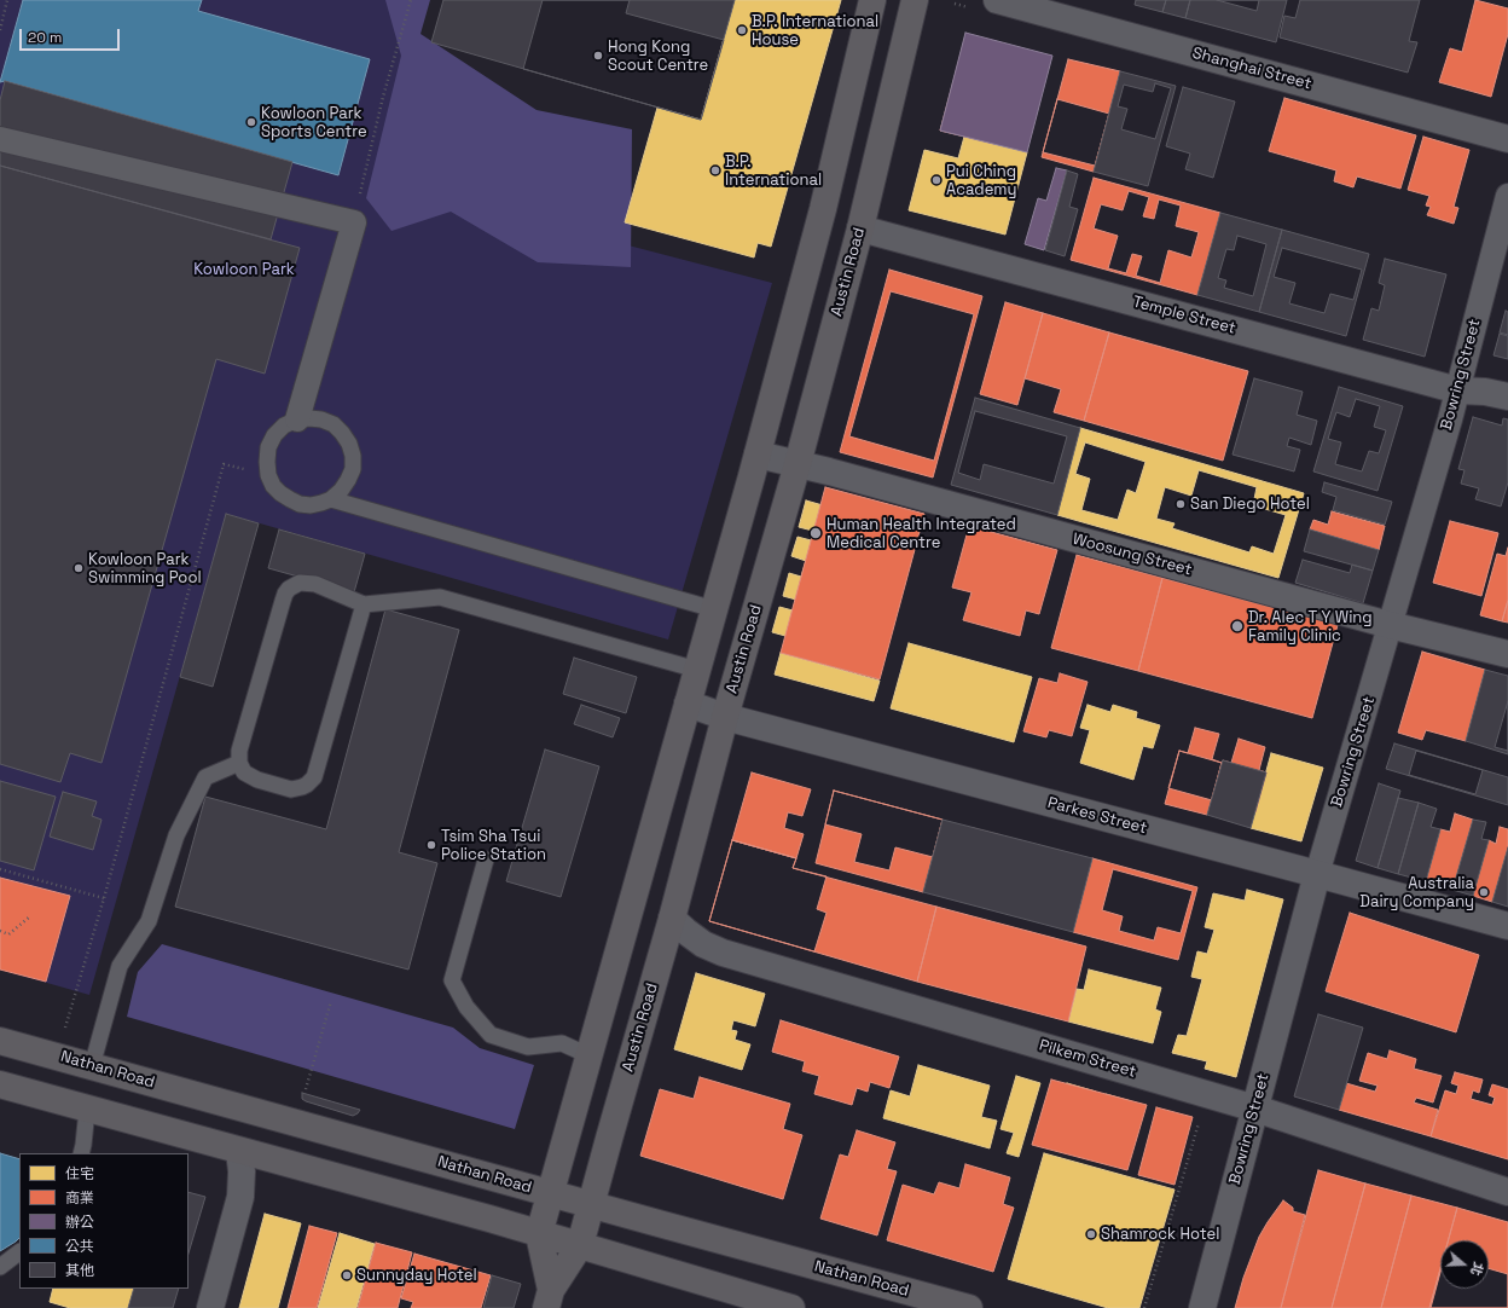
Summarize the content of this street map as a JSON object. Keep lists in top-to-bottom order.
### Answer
{
  "streets": {
    "main road": ["Austin Road", "Nathan Road"],
    "street": [
      "Shanghai Street",
      "Temple Street",
      "Bowring Street",
      "Woosung Street",
      "Parkes Street",
      "Pilkem Street"
    ]
  },
  "crossings": [
    ["Austin Road", "Temple Street"],
    ["Austin Road", "Woosung Street"],
    ["Austin Road", "Parkes Street"],
    ["Austin Road", "Pilkem Street"],
    ["Austin Road", "Nathan Road"],
    ["Temple Street", "Bowring Street"],
    ["Bowring Street", "Woosung Street"],
    ["Bowring Street", "Parkes Street"],
    ["Bowring Street", "Pilkem Street"]
  ],
  "parks": ["Kowloon Park"],
  "places": [
    "B.P. International House",
    "Hong Kong Scout Centre",
    "Kowloon Park Sports Centre",
    "B.P. International",
    "Pui Ching Academy",
    "San Diego Hotel",
    "Human Health Integrated Medical Centre",
    "Kowloon Park Swimming Pool",
    "Dr. Alec T Y Wing Family Clinic",
    "Tsim Sha Tsui Police Station",
    "Australia Dairy Company",
    "Shamrock Hotel",
    "Sunnyday Hotel"
  ],
  "legend": [
    "住宅",
    "商業",
    "辦公",
    "公共",
    "其他"
  ],
  "scale_bar": "20 m",
  "north": "right"
}
